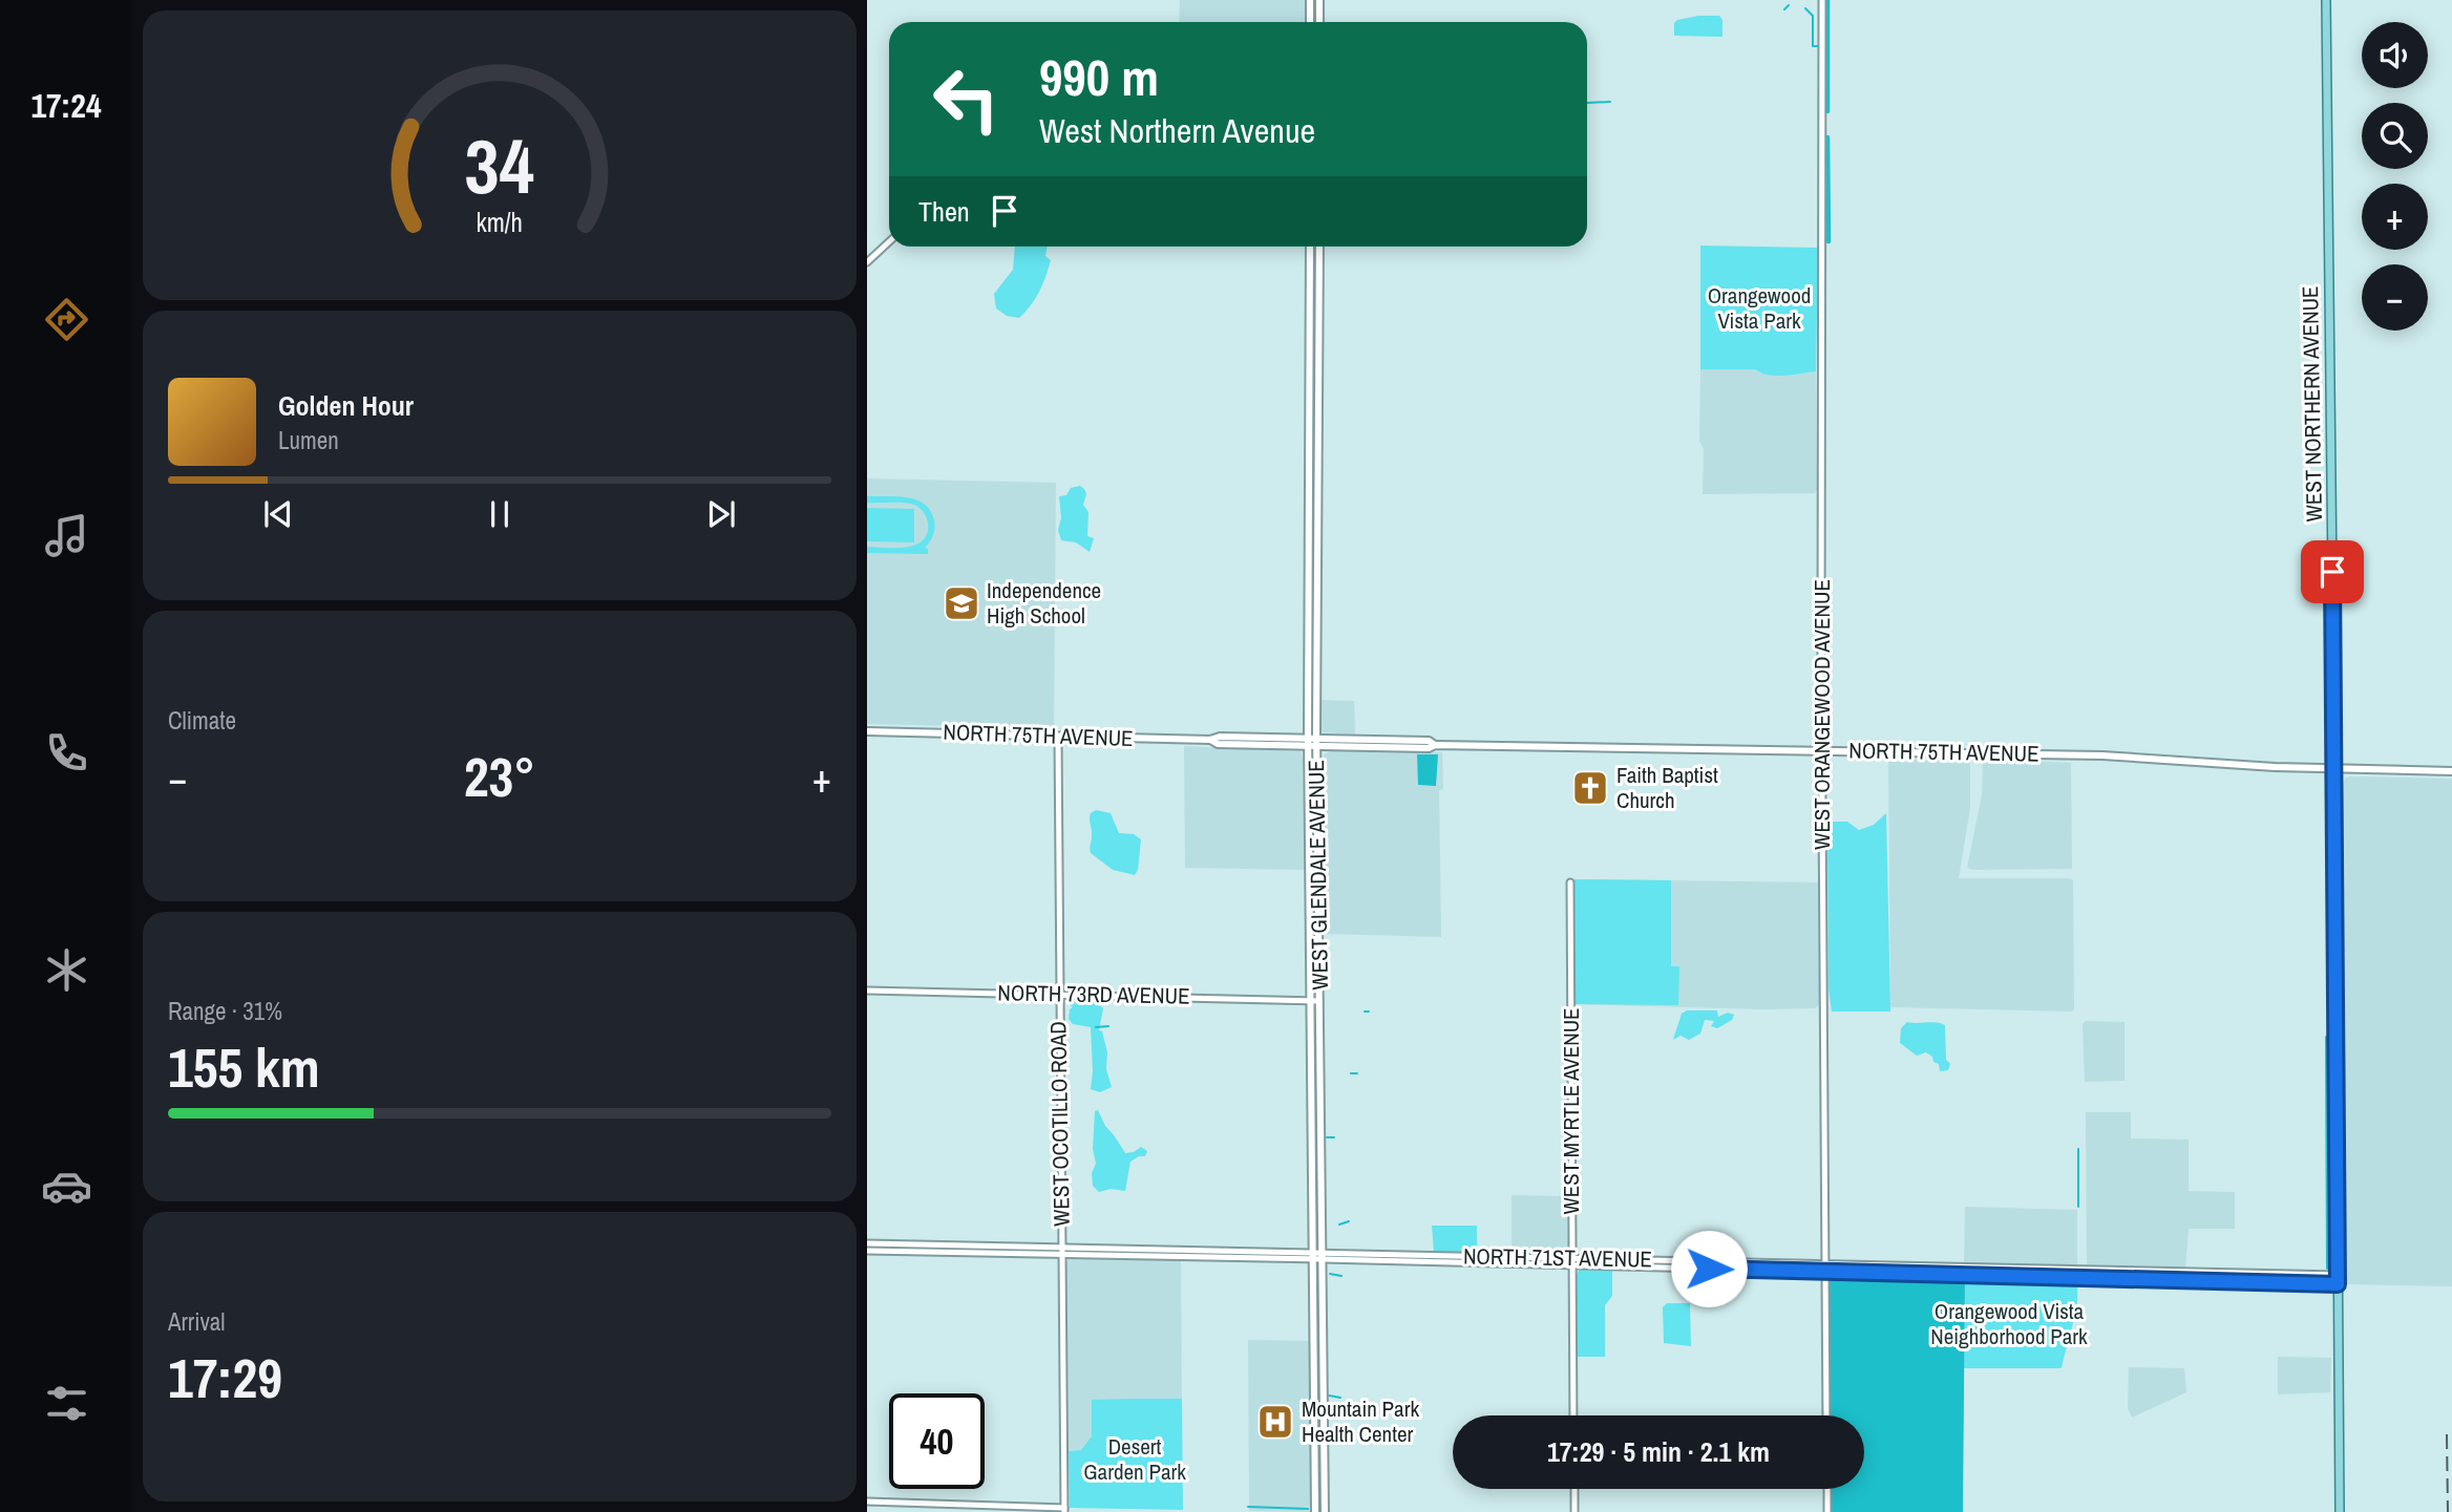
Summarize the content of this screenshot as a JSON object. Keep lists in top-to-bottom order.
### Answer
{
  "streets": {
    "main road": ["WEST NORTHERN AVENUE", "NORTH 75TH AVENUE", "WEST GLENDALE AVENUE"],
    "street": [
      "WEST ORANGEWOOD AVENUE",
      "NORTH 73RD AVENUE",
      "WEST MYRTLE AVENUE",
      "WEST OCOTILLO ROAD",
      "NORTH 71ST AVENUE"
    ]
  },
  "crossings": [
    ["WEST NORTHERN AVENUE", "NORTH 75TH AVENUE"],
    ["WEST NORTHERN AVENUE", "NORTH 71ST AVENUE"],
    ["WEST ORANGEWOOD AVENUE", "NORTH 75TH AVENUE"],
    ["WEST ORANGEWOOD AVENUE", "NORTH 71ST AVENUE"],
    ["NORTH 75TH AVENUE", "WEST GLENDALE AVENUE"],
    ["NORTH 75TH AVENUE", "WEST OCOTILLO ROAD"],
    ["WEST GLENDALE AVENUE", "NORTH 73RD AVENUE"],
    ["WEST GLENDALE AVENUE", "NORTH 71ST AVENUE"],
    ["NORTH 73RD AVENUE", "WEST OCOTILLO ROAD"],
    ["WEST MYRTLE AVENUE", "NORTH 71ST AVENUE"],
    ["WEST OCOTILLO ROAD", "NORTH 71ST AVENUE"]
  ],
  "parks": ["Orangewood Vista Park", "Orangewood Vista Neighborhood Park", "Desert Garden Park"],
  "places": {
    "school or university": ["Independence High School"],
    "church": ["Faith Baptist Church"],
    "hospital": ["Mountain Park Health Center"]
  },
  "page": {
    "tabs": "17:24",
    "map_buttons": ["+", "−"],
    "turn": ["990 m", "West Northern Avenue"],
    "then": "Then",
    "song": ["Golden Hour", "Lumen"],
    "tile": [
      "Climate",
      ["Range · 31%", "155 km"],
      ["Arrival", "17:29"]
    ],
    "heat": ["−", "23°", "+"],
    "limit": "40",
    "trip": "17:29 · 5 min · 2.1 km",
    "gauge": ["34", "km/h"]
  }
}
